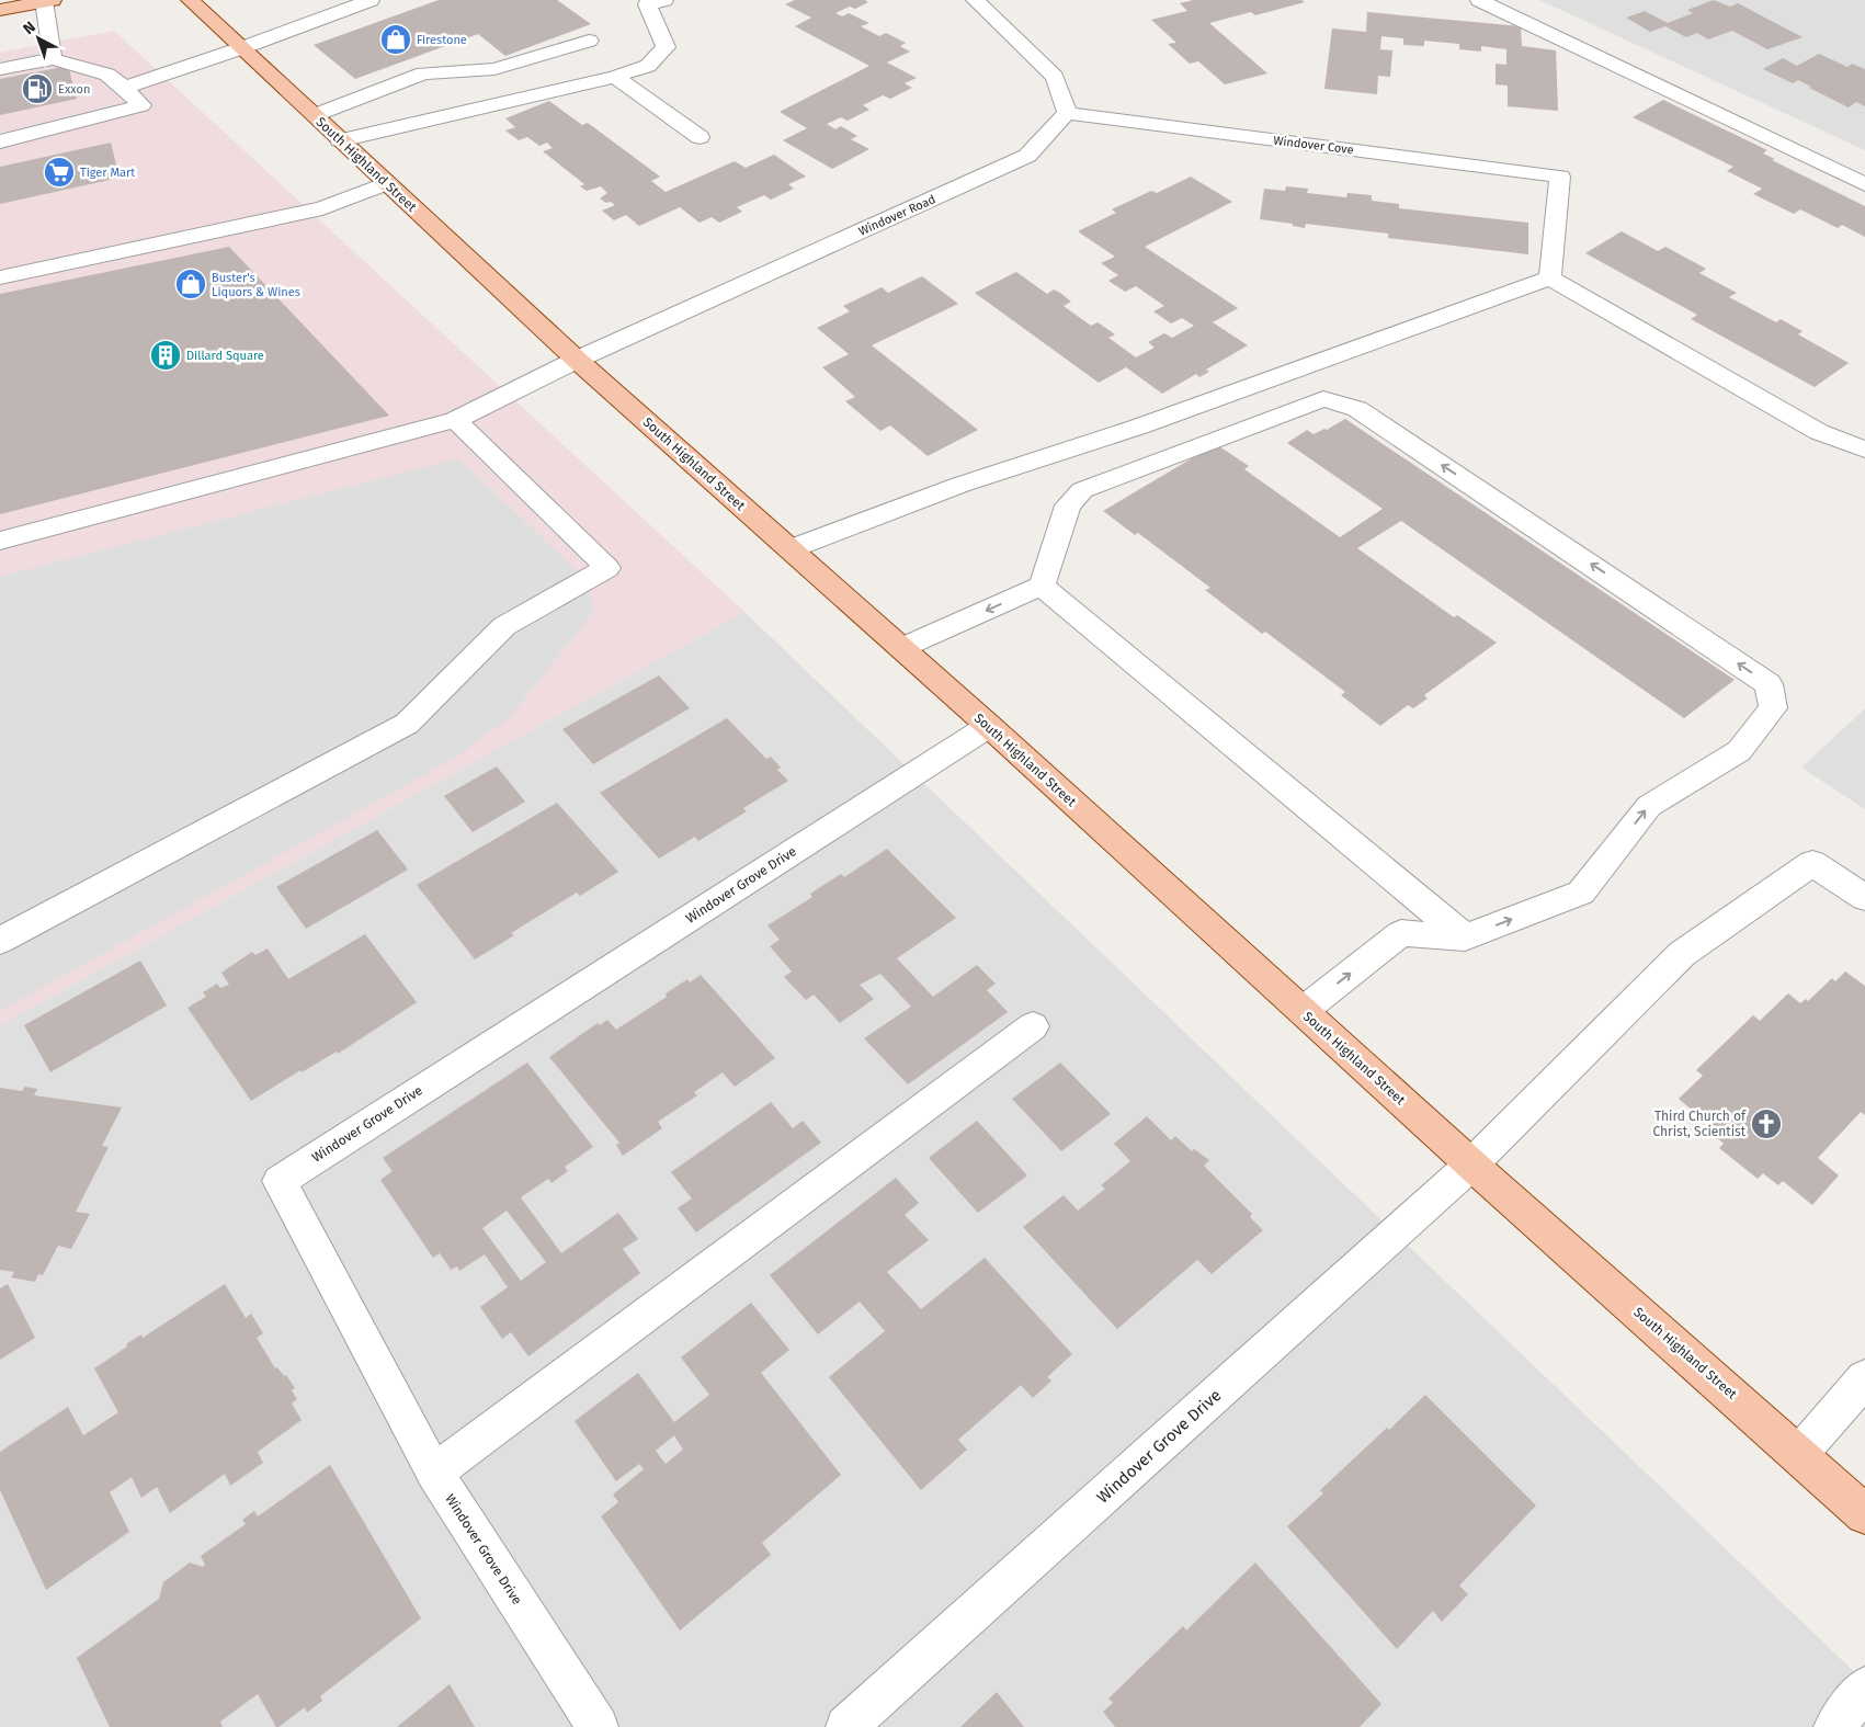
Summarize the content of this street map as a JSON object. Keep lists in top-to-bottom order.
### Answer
{
  "streets": {
    "main road": ["South Highland Street"],
    "street": ["Windover Cove", "Windover Road", "Windover Grove Drive"]
  },
  "crossings": [
    ["Windover Cove", "Windover Road"],
    ["South Highland Street", "Windover Road"],
    ["South Highland Street", "Windover Grove Drive"]
  ],
  "places": {
    "shop": ["Firestone", "Buster's Liquors & Wines"],
    "fuel station": ["Exxon"],
    "supermarket": ["Tiger Mart"],
    "building": ["Dillard Square"],
    "church": ["Third Church of Christ, Scientist"]
  },
  "north": "top left"
}
